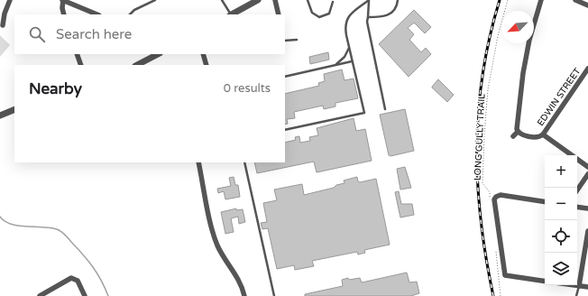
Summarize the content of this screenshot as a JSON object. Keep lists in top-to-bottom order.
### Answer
{
  "streets": {
    "street": ["EDWIN STREET"],
    "path": ["LONG GULLY TRAIL"]
  },
  "north": "bottom left",
  "page": {
    "search": "Search here",
    "heading": ["Nearby", "0 results"],
    "map_buttons": ["+", "−"]
  }
}
